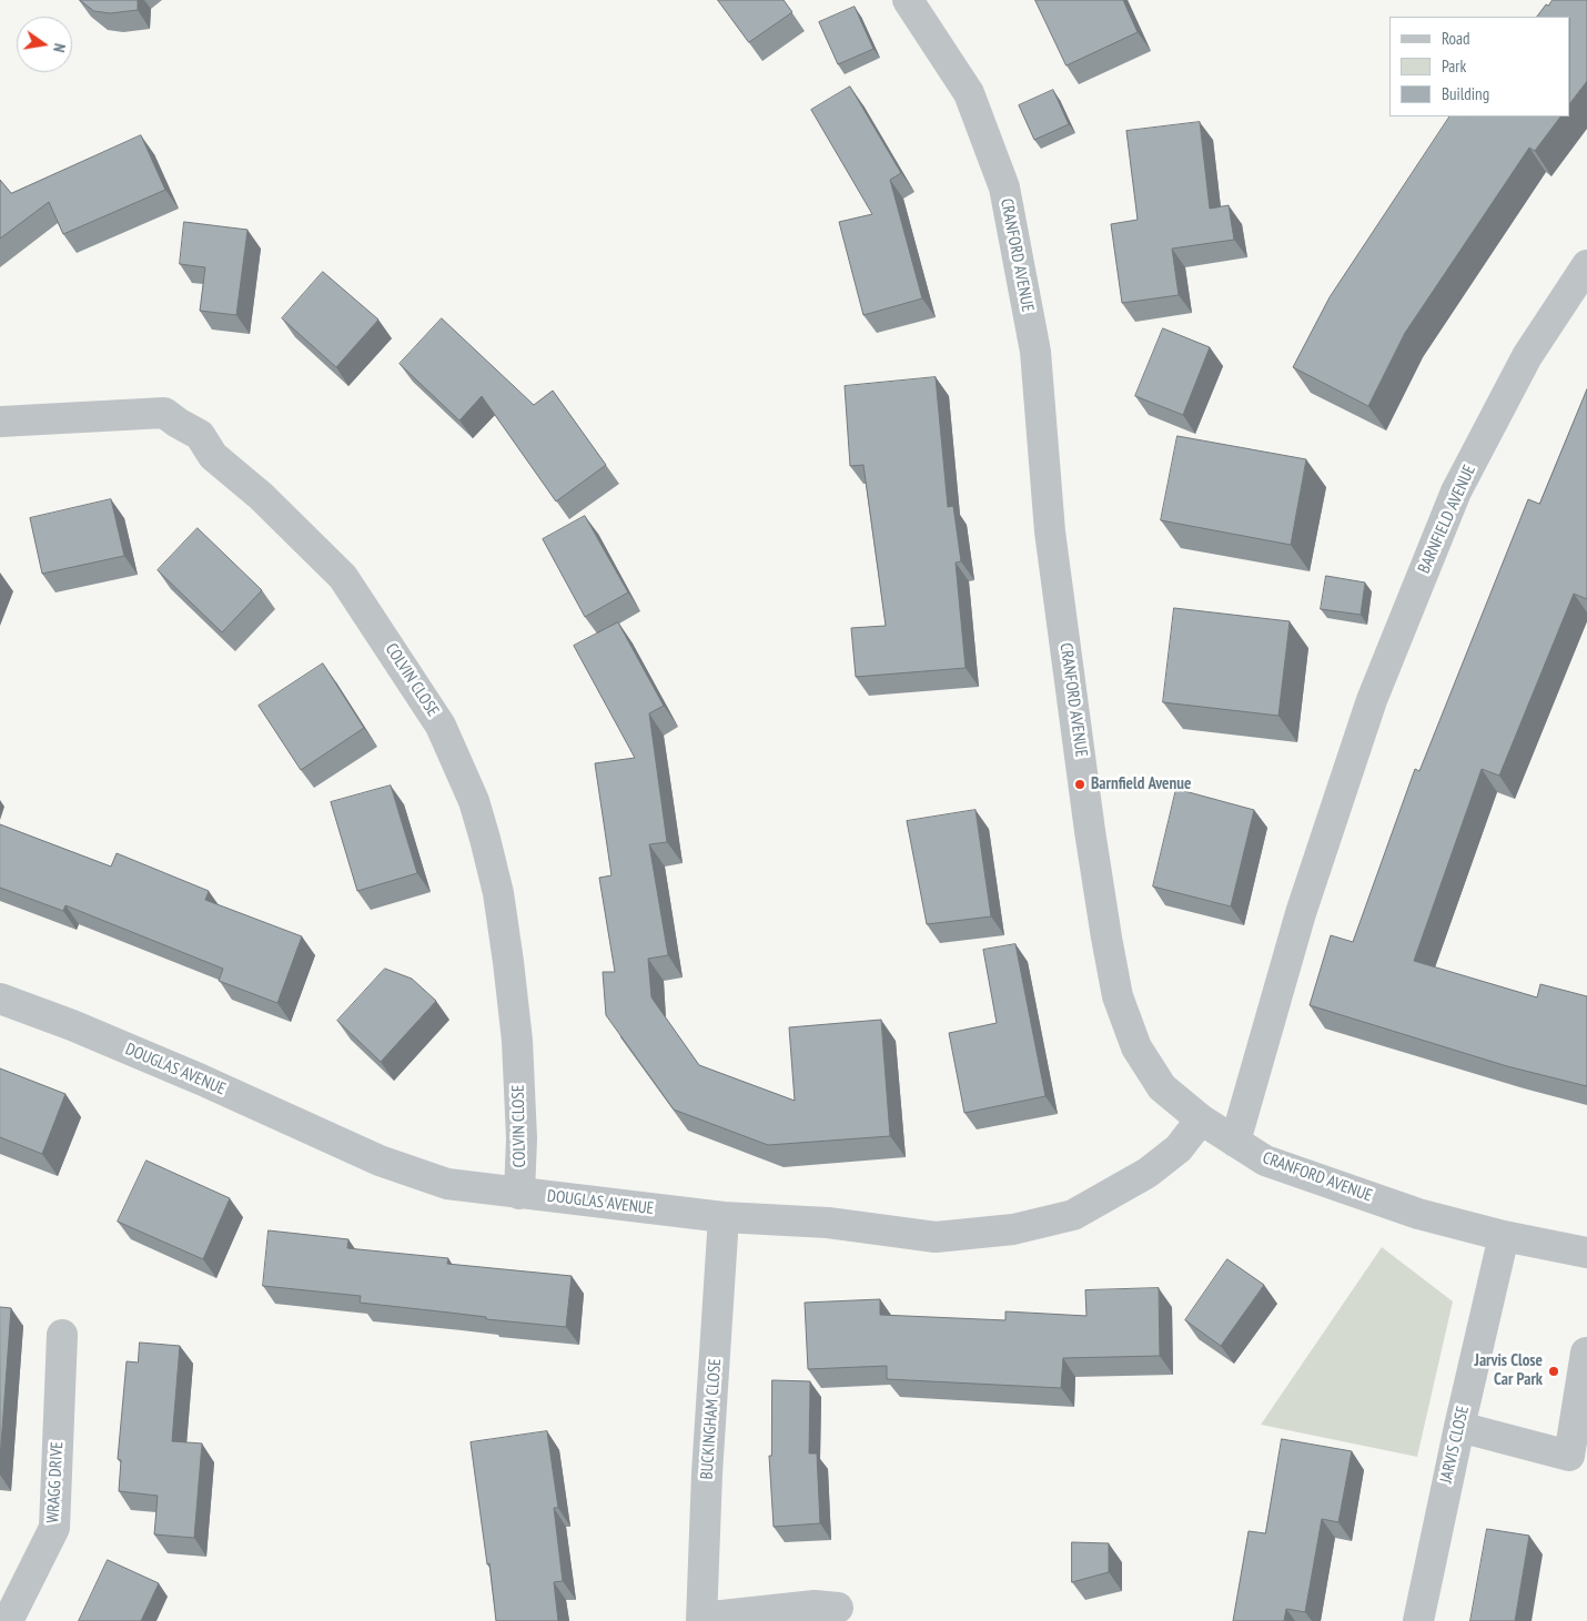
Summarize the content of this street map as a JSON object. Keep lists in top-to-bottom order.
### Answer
{
  "streets": {
    "street": [
      "CRANFORD AVENUE",
      "BARNFIELD AVENUE",
      "COLVIN CLOSE",
      "DOUGLAS AVENUE",
      "BUCKINGHAM CLOSE",
      "JARVIS CLOSE",
      "WRAGG DRIVE"
    ]
  },
  "crossings": [
    ["CRANFORD AVENUE", "BARNFIELD AVENUE"],
    ["CRANFORD AVENUE", "DOUGLAS AVENUE"],
    ["CRANFORD AVENUE", "JARVIS CLOSE"],
    ["COLVIN CLOSE", "DOUGLAS AVENUE"],
    ["DOUGLAS AVENUE", "BUCKINGHAM CLOSE"]
  ],
  "places": ["Barnfield Avenue", "Jarvis Close Car Park"],
  "legend": ["Road", "Park", "Building"],
  "north": "right"
}
